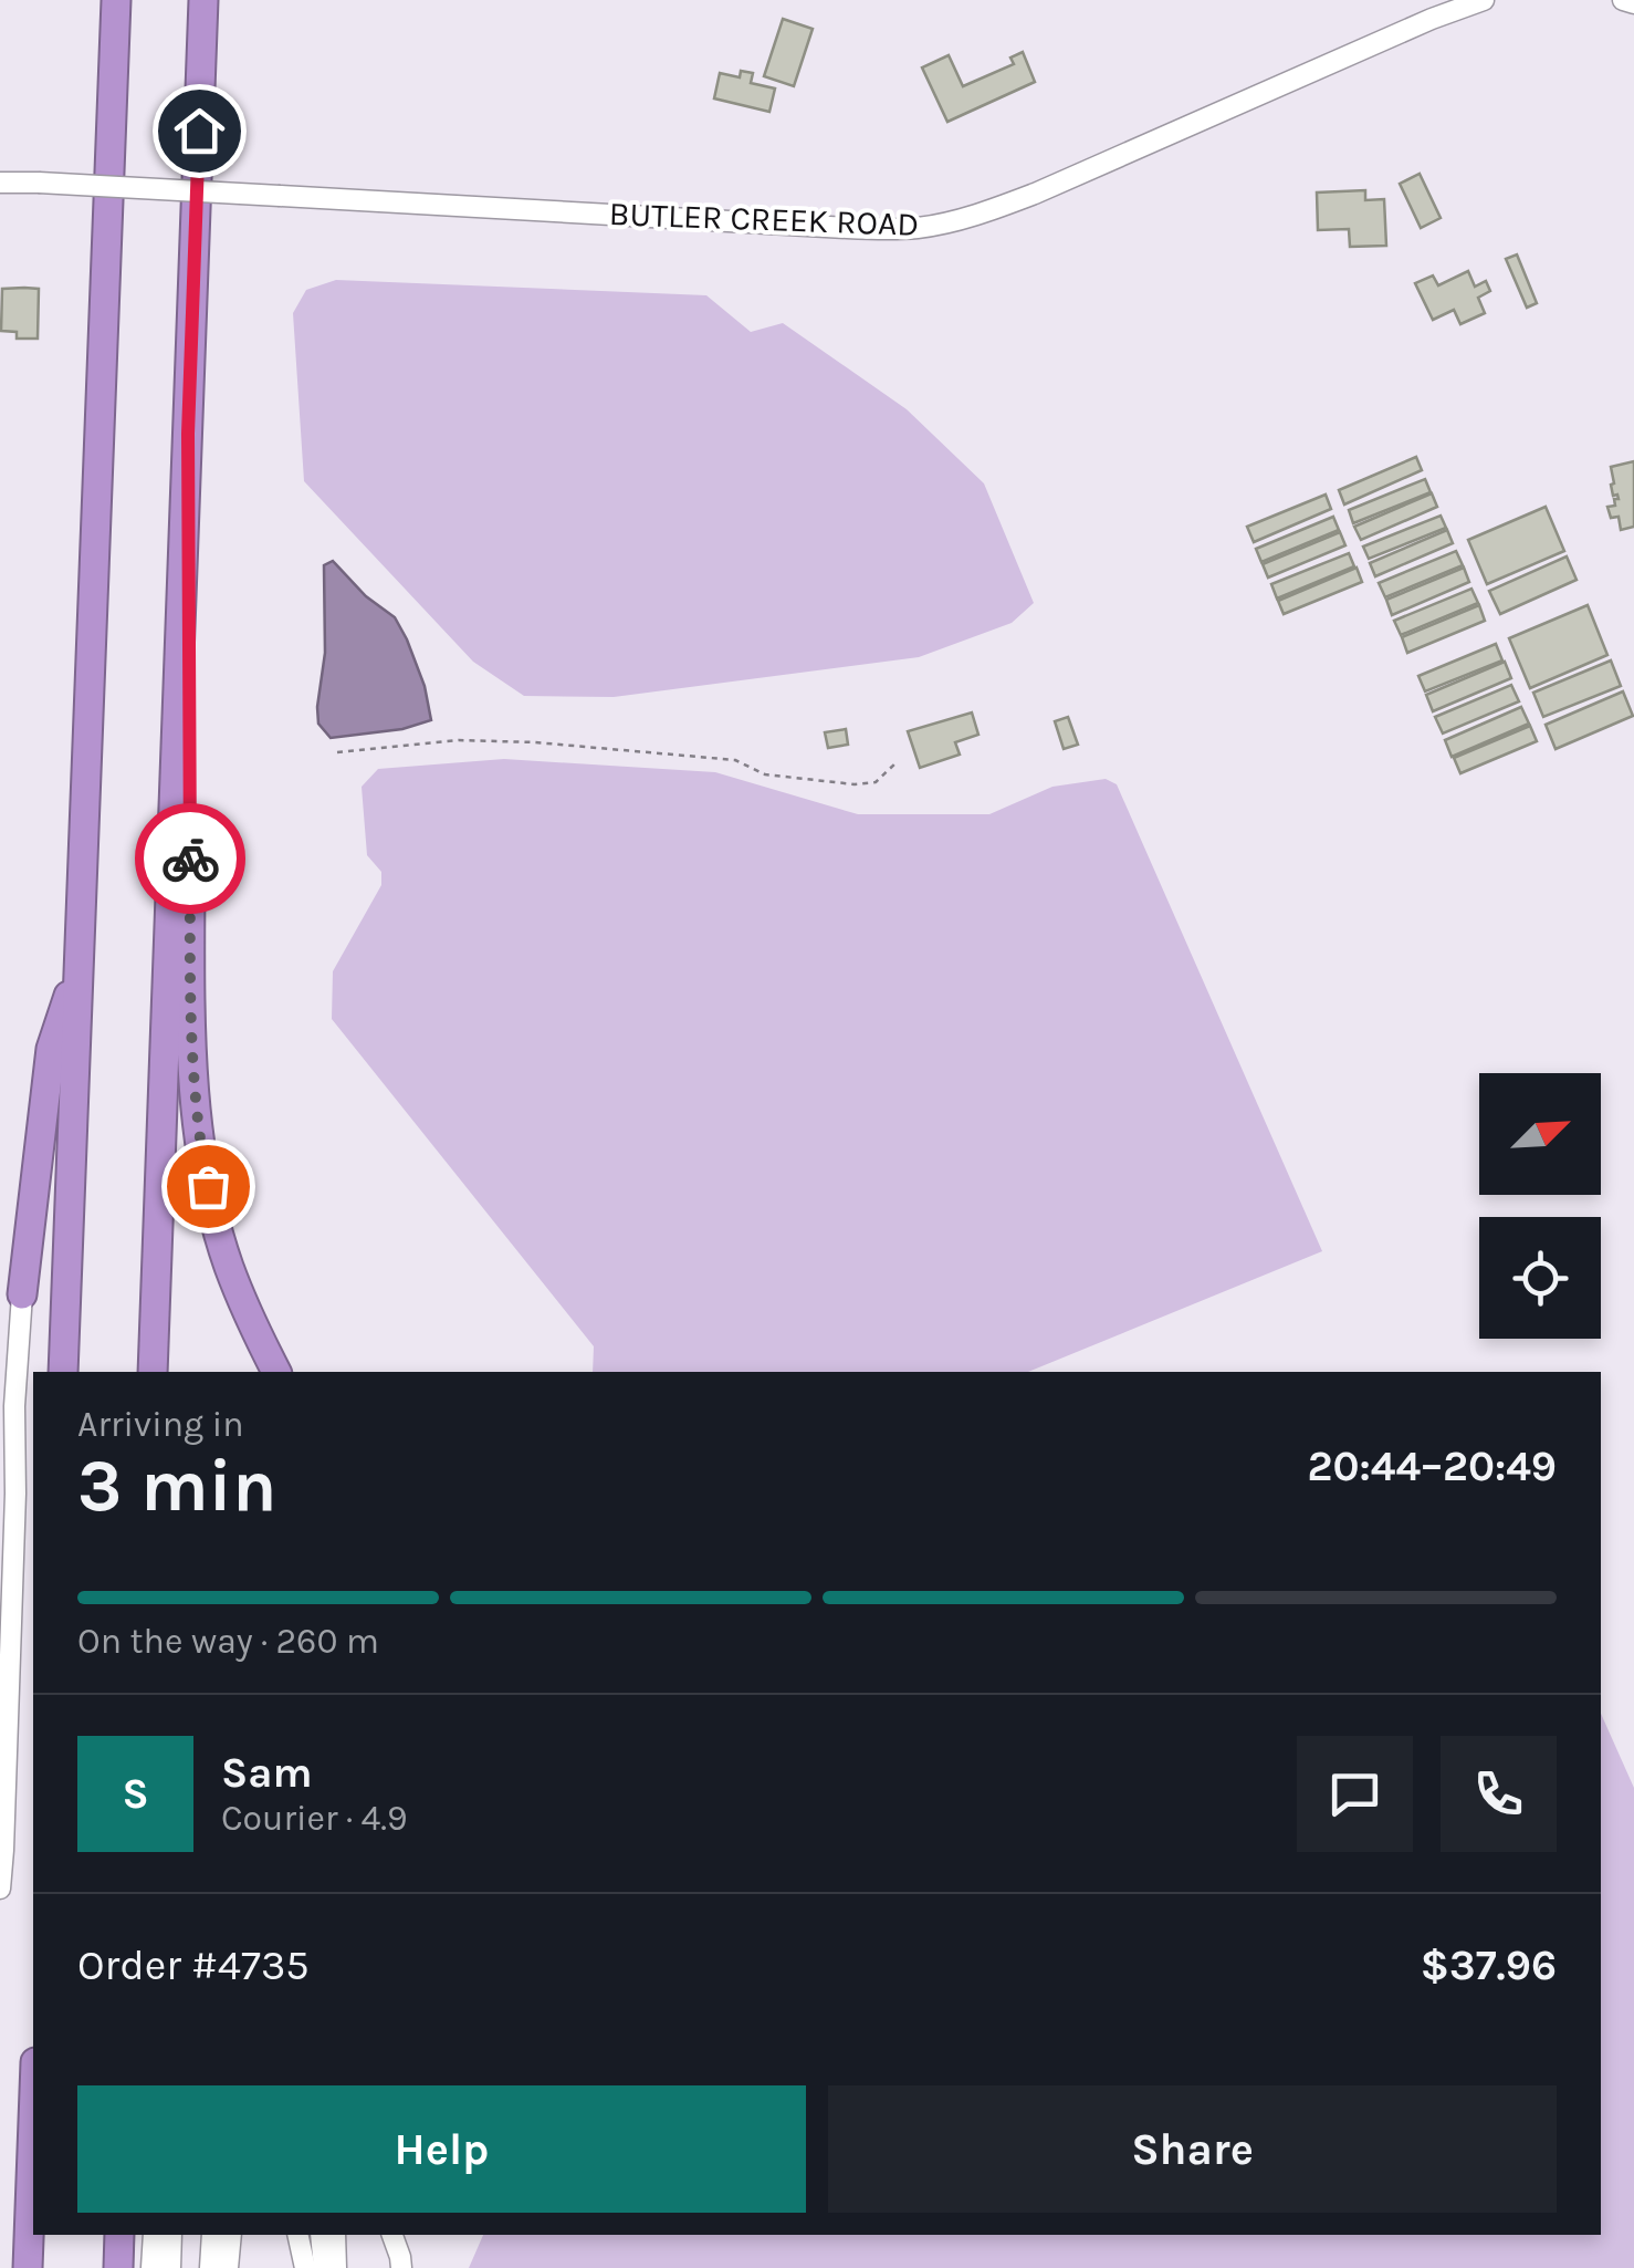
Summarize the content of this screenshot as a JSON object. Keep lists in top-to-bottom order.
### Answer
{
  "streets": {
    "street": ["BUTLER CREEK ROAD"]
  },
  "north": "top right",
  "page": {
    "heading": ["3 min", "Arriving in", "20:44–20:49"],
    "panel": [
      "Sam",
      "Courier · 4.9",
      "Order #4735",
      "$37.96"
    ],
    "bar": "On the way · 260 m",
    "round": "S",
    "buttons": ["Help", "Share"]
  }
}
